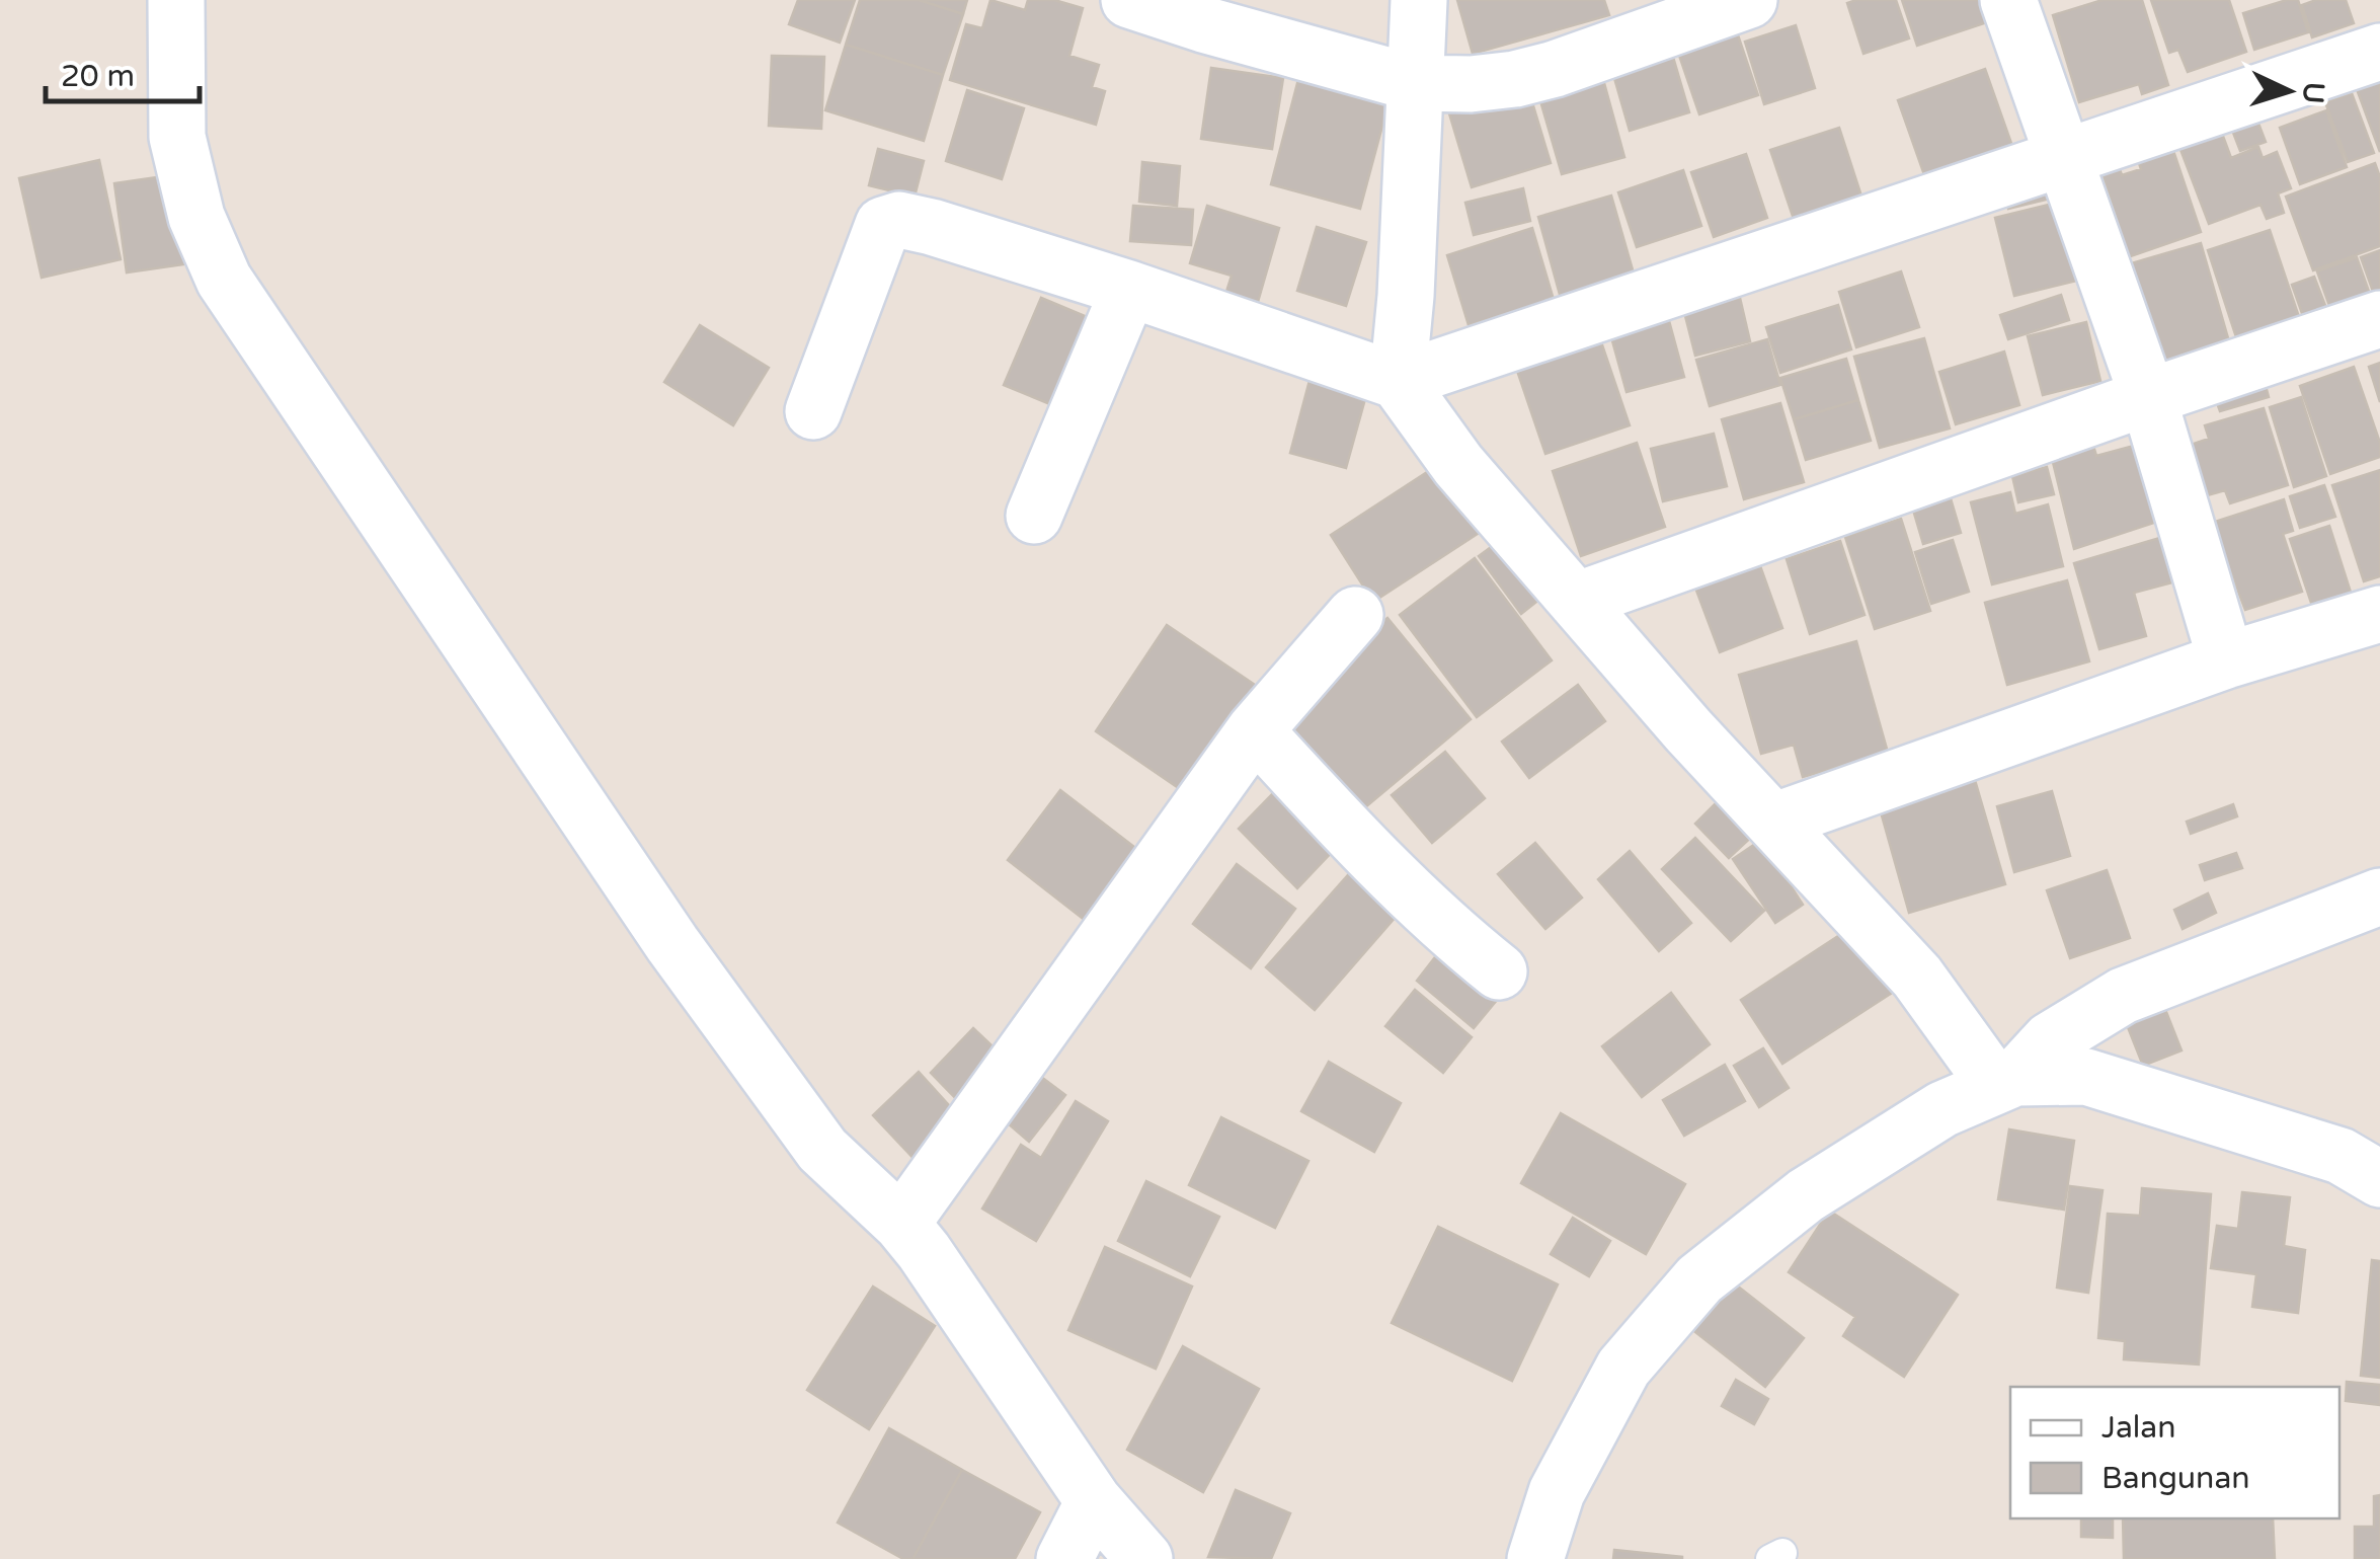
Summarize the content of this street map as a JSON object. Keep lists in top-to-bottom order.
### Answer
{
  "legend": ["Jalan", "Bangunan"],
  "scale_bar": "20 m",
  "north": "right"
}
